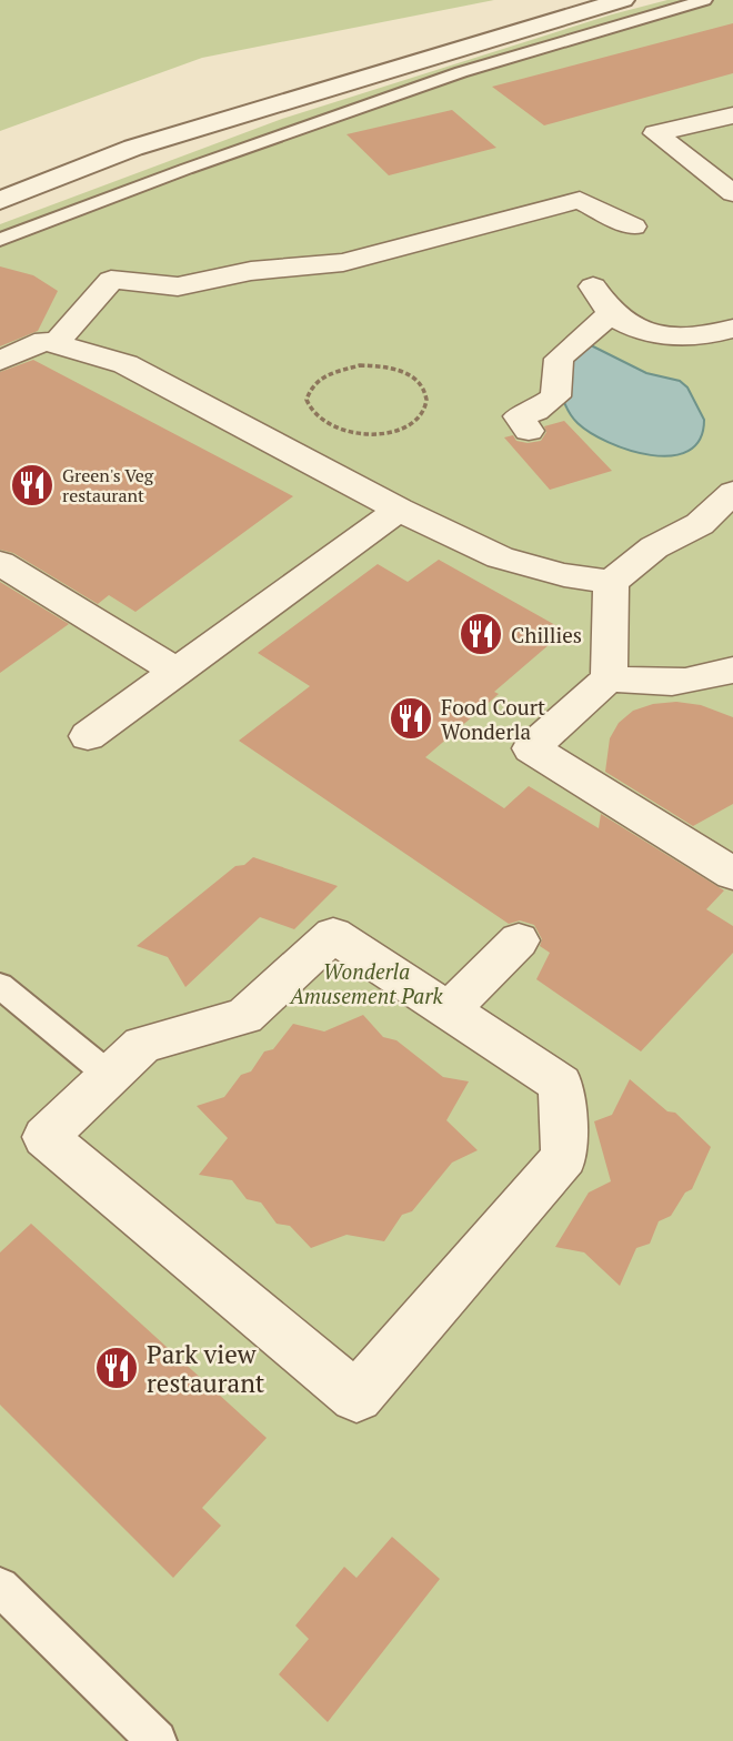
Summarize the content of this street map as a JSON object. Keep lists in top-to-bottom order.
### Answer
{
  "parks": ["Wonderla Amusement Park"],
  "places": {
    "restaurant": [
      "Green's Veg restaurant",
      "Chillies",
      "Food Court Wonderla",
      "Park view restaurant"
    ]
  }
}
